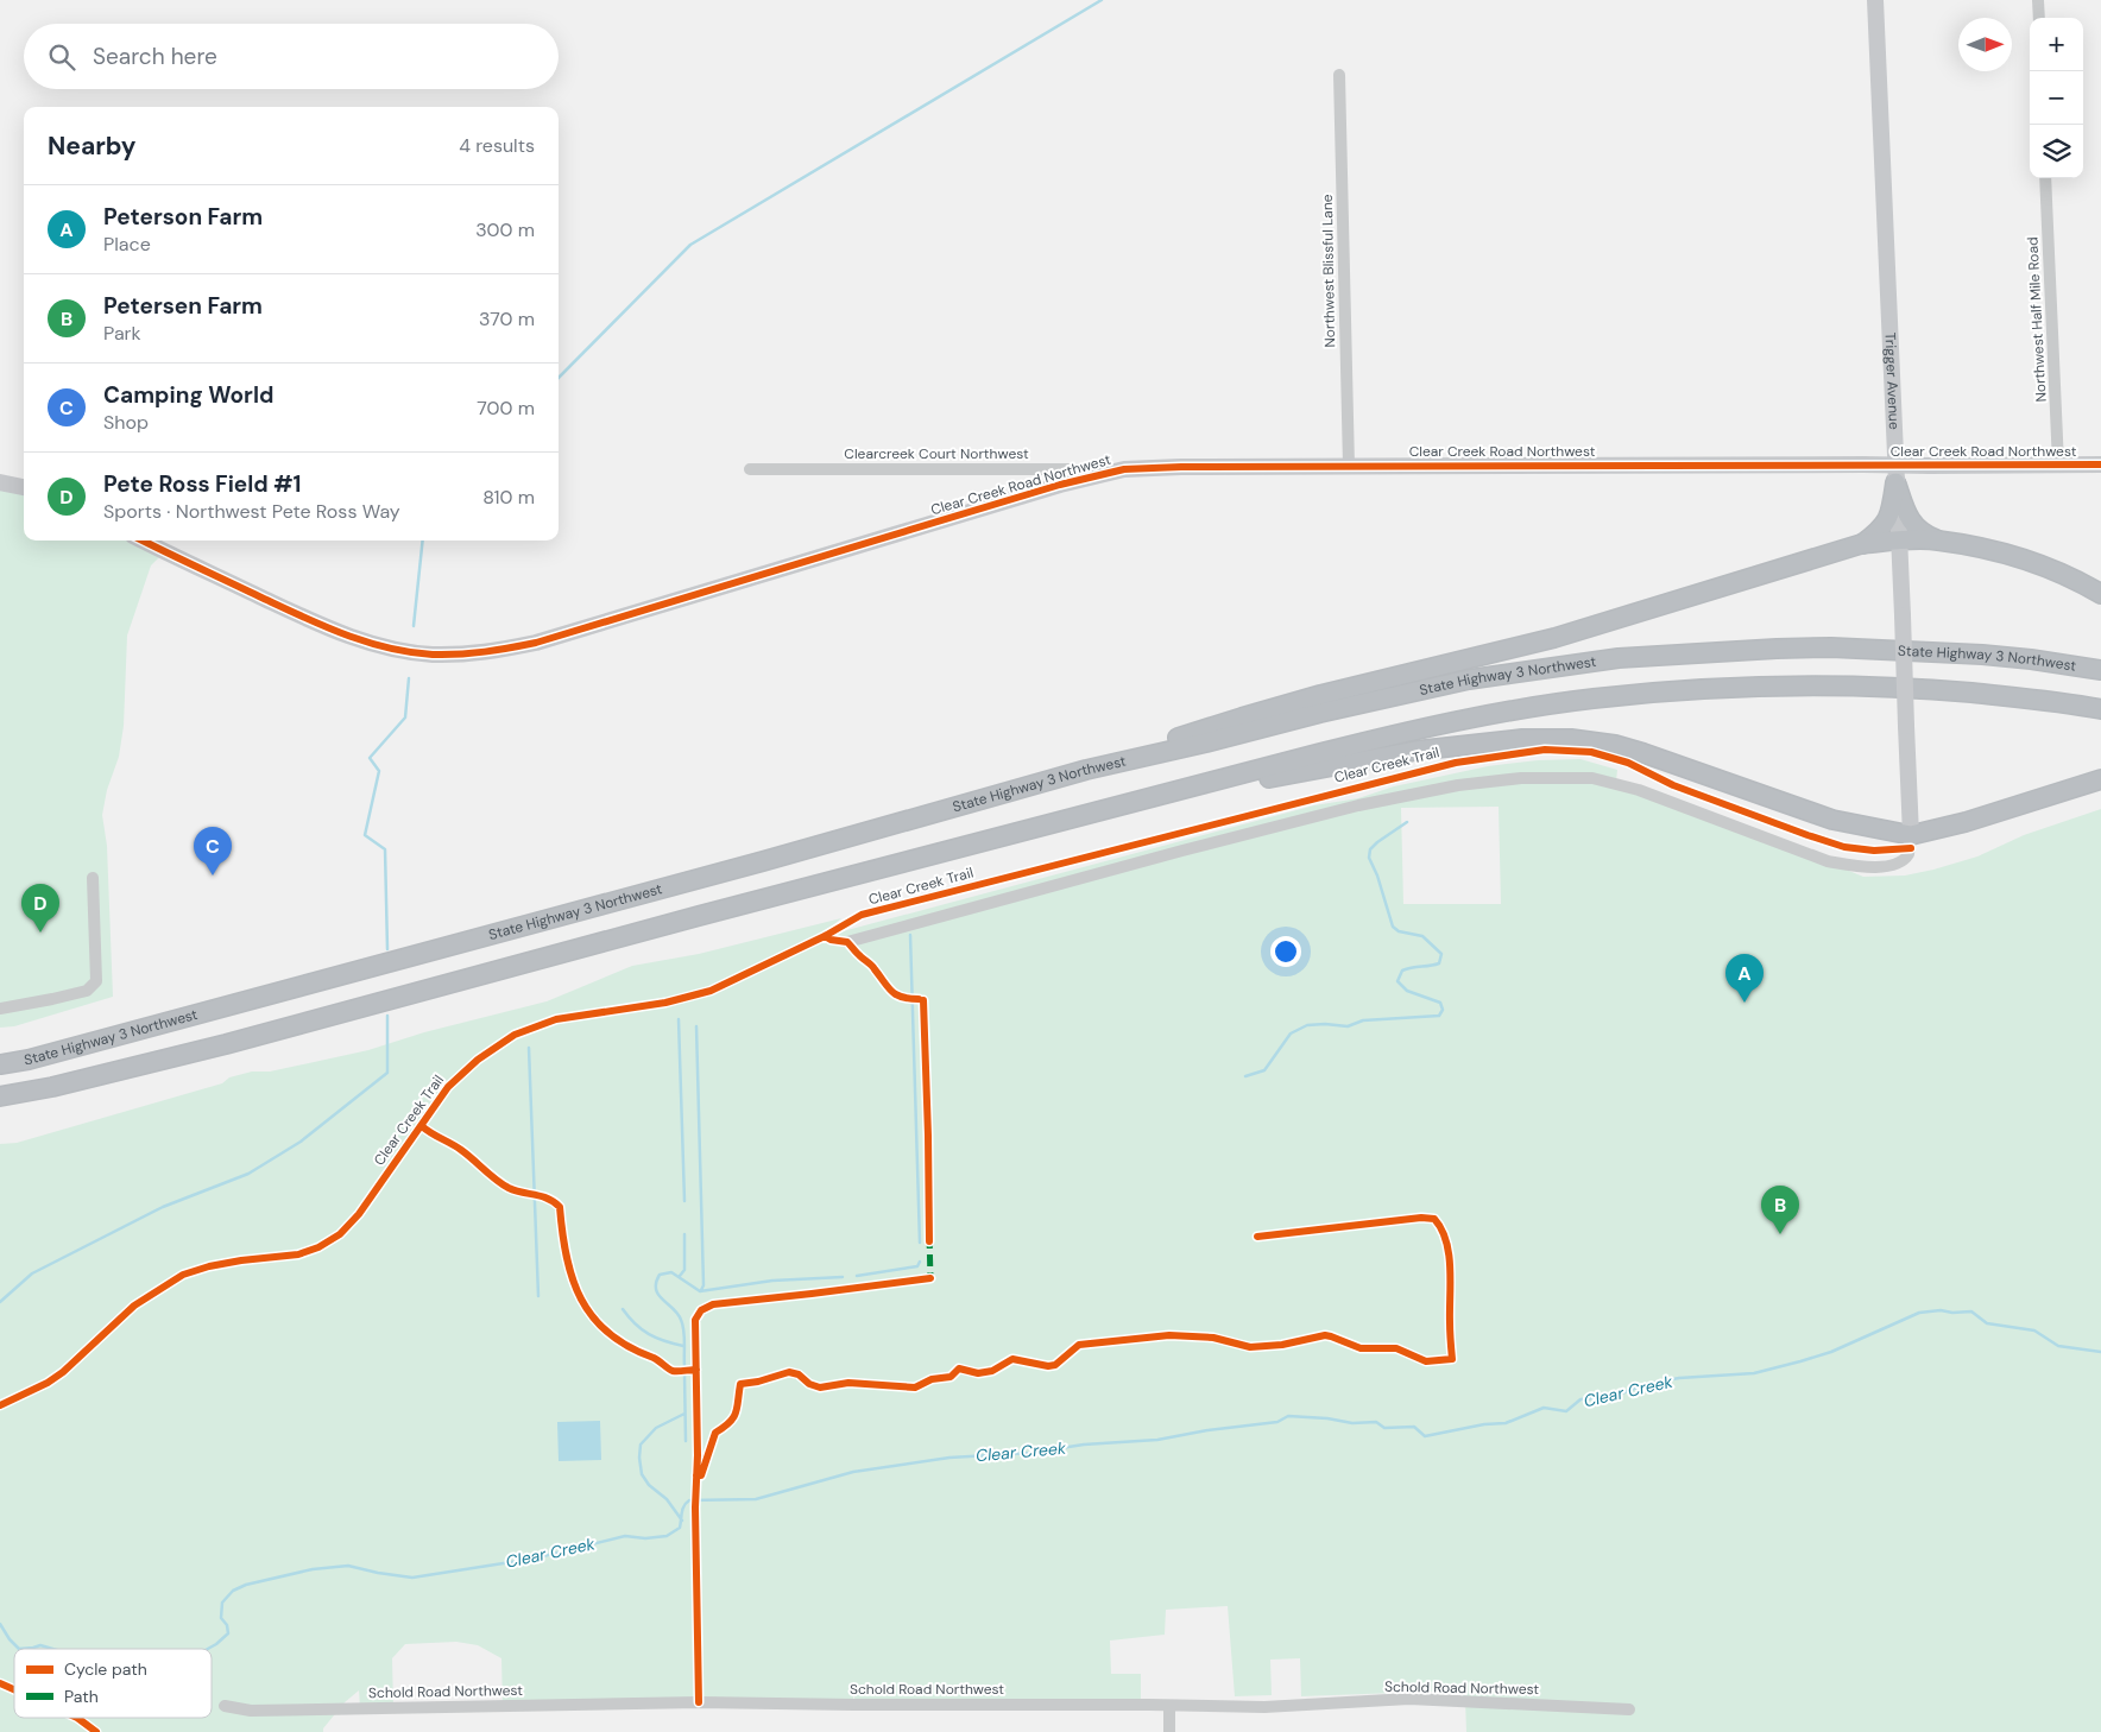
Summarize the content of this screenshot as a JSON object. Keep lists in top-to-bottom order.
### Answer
{
  "streets": {
    "highway": ["State Highway 3 Northwest"],
    "main road": ["Trigger Avenue", "Clear Creek Road Northwest"],
    "street": [
      "Northwest Blissful Lane",
      "Northwest Half Mile Road",
      "Clearcreek Court Northwest",
      "Schold Road Northwest"
    ],
    "cycle path": ["Clear Creek Trail"]
  },
  "crossings": [
    ["Northwest Blissful Lane", "Clear Creek Road Northwest"],
    ["Northwest Half Mile Road", "Clear Creek Road Northwest"],
    ["Clear Creek Road Northwest", "Clearcreek Court Northwest"]
  ],
  "water": ["Clear Creek"],
  "legend": ["Cycle path", "Path"],
  "north": "right",
  "page": {
    "map_buttons": ["+", "−"],
    "search": "Search here",
    "heading": ["Nearby", "4 results"],
    "list": [
      {
        "mark": "A",
        "name": "Peterson Farm",
        "note": "Place",
        "value": "300 m"
      },
      {
        "mark": "B",
        "name": "Petersen Farm",
        "note": "Park",
        "value": "370 m"
      },
      {
        "mark": "C",
        "name": "Camping World",
        "note": "Shop",
        "value": "700 m"
      },
      {
        "mark": "D",
        "name": "Pete Ross Field #1",
        "note": "Sports · Northwest Pete Ross Way",
        "value": "810 m"
      }
    ],
    "pins": [
      "C",
      "D",
      "A",
      "B"
    ]
  }
}
